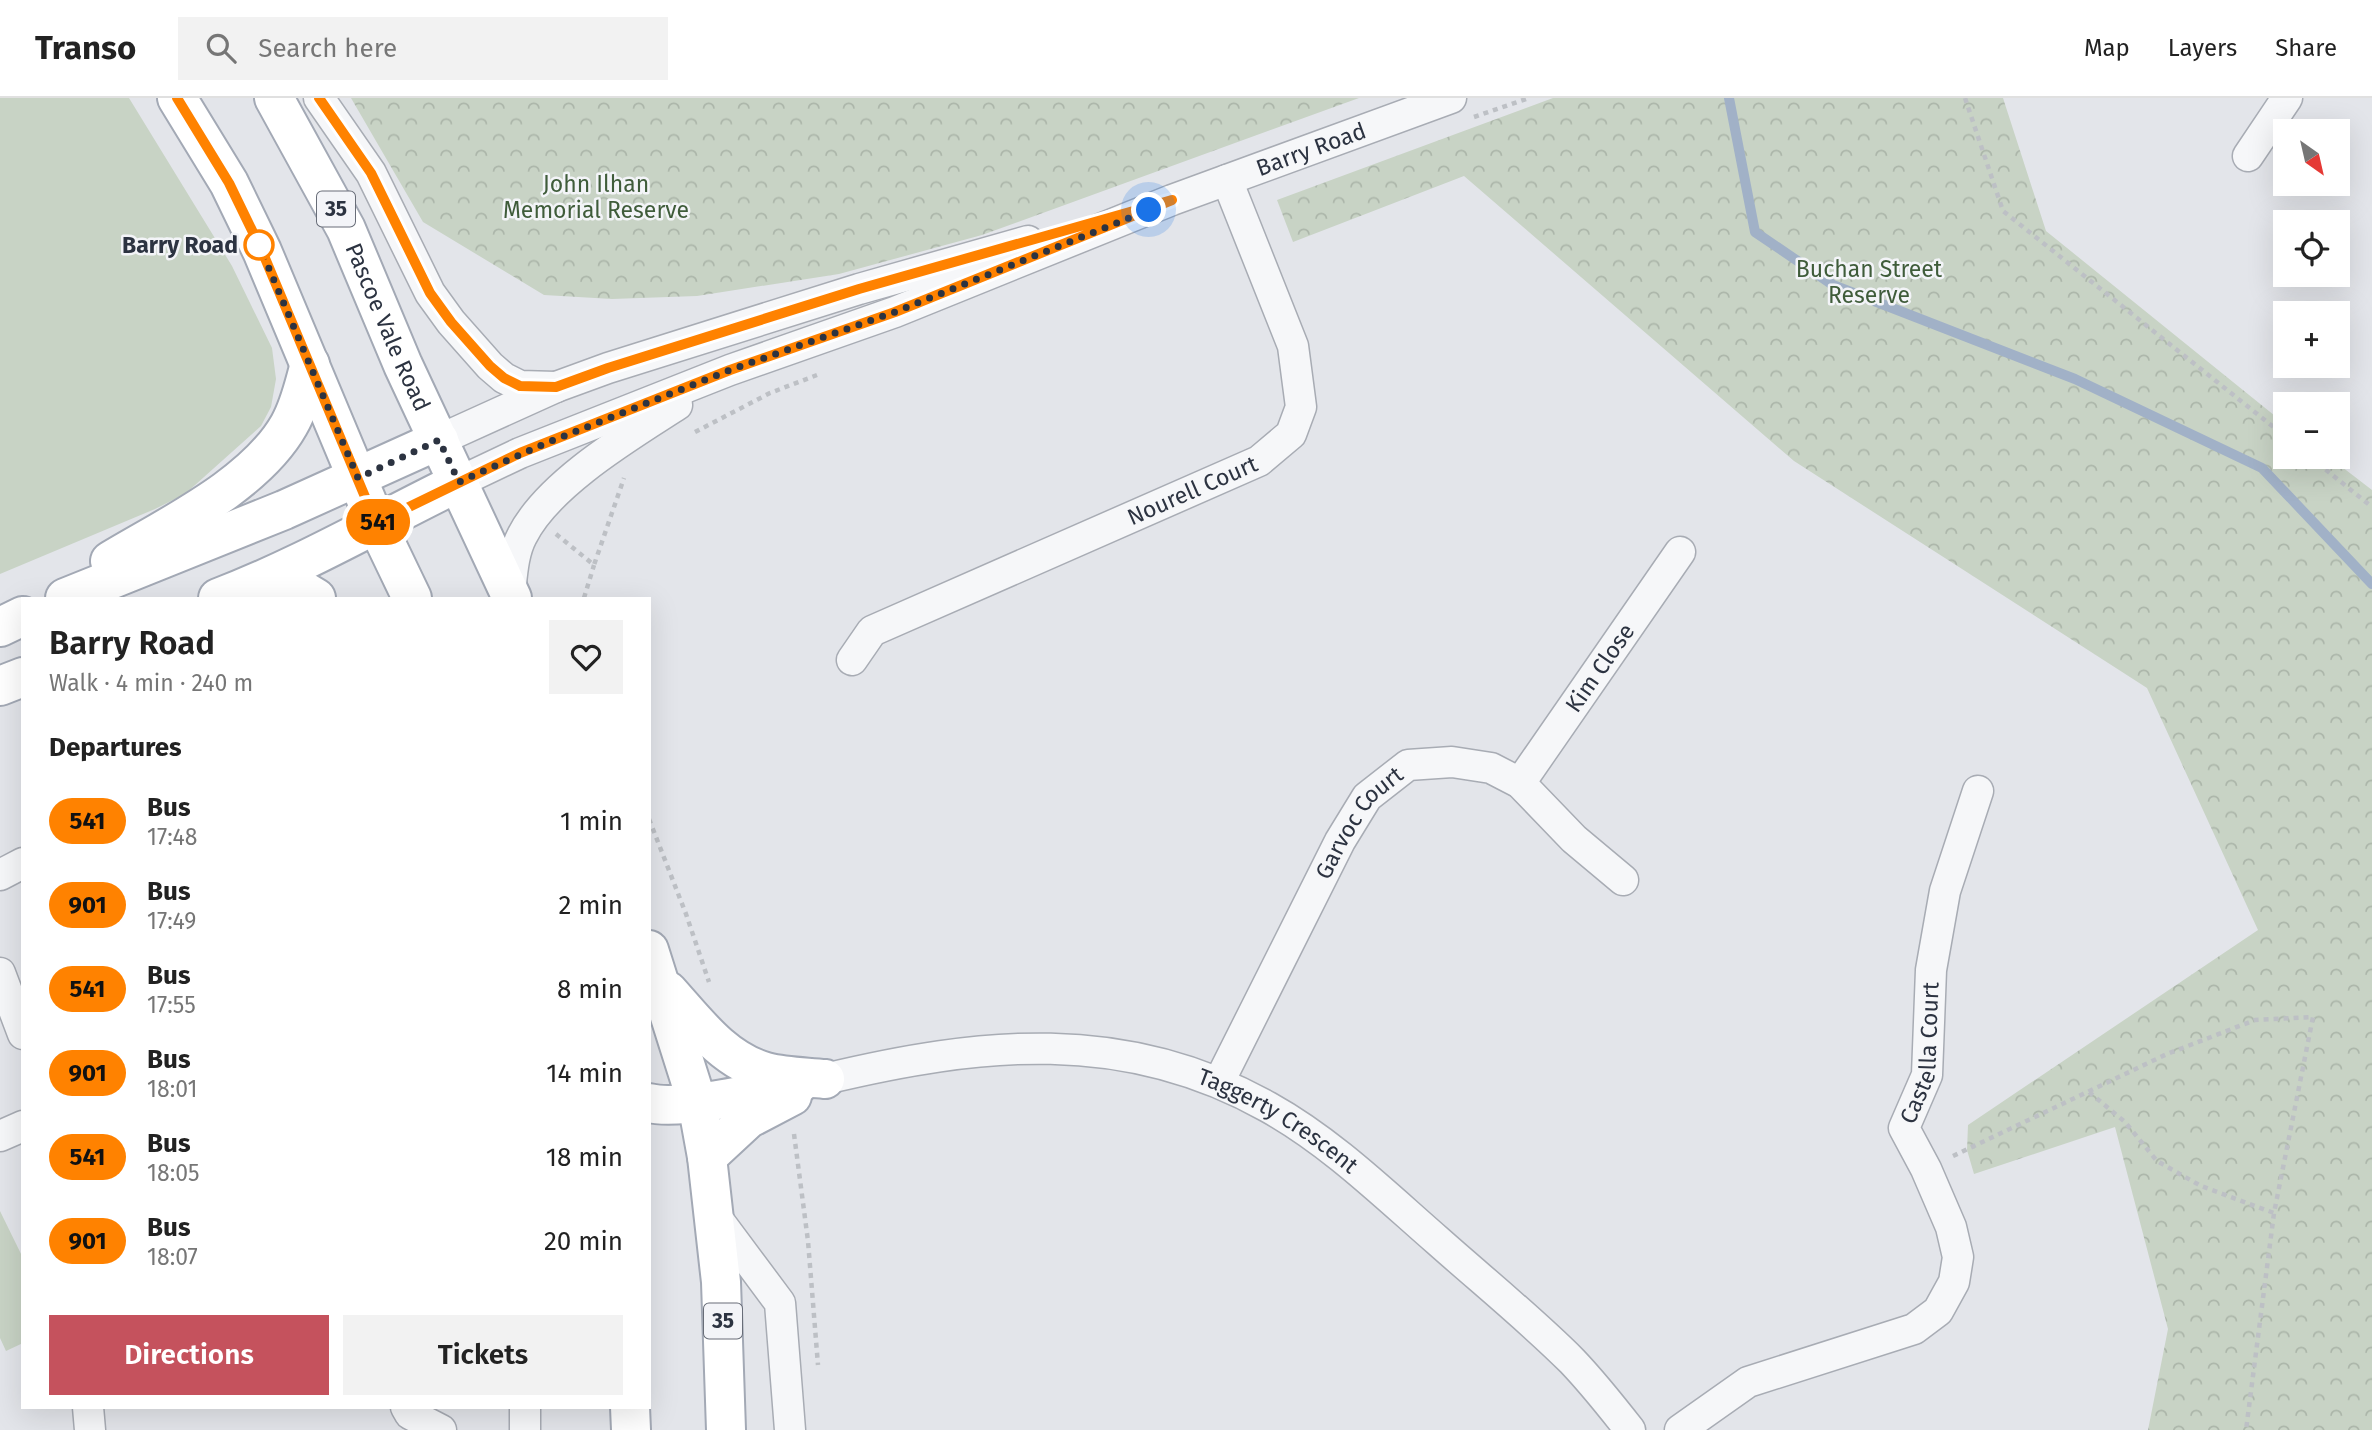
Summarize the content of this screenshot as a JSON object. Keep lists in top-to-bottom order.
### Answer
{
  "streets": {
    "main road": ["Barry Road", "35", "Pascoe Vale Road"],
    "street": [
      "Nourell Court",
      "Kim Close",
      "Garvoc Court",
      "Castella Court",
      "Taggerty Crescent"
    ]
  },
  "crossings": [
    ["Barry Road", "Pascoe Vale Road"],
    ["Barry Road", "Nourell Court"],
    ["Kim Close", "Garvoc Court"],
    ["Garvoc Court", "Taggerty Crescent"]
  ],
  "parks": ["John Ilhan Memorial Reserve", "Buchan Street Reserve"],
  "places": ["Barry Road"],
  "lines": ["bus line 541"],
  "north": "bottom right",
  "page": {
    "header": "Transo",
    "search": "Search here",
    "nav": ["Map", "Layers", "Share"],
    "on_map": "541",
    "map_buttons": ["+", "−"],
    "heading": [
      ["Barry Road", "Walk · 4 min · 240 m"],
      "Departures"
    ],
    "list": [
      {
        "mark": "541",
        "name": "Bus",
        "note": "17:48",
        "value": "1 min"
      },
      {
        "mark": "901",
        "name": "Bus",
        "note": "17:49",
        "value": "2 min"
      },
      {
        "mark": "541",
        "name": "Bus",
        "note": "17:55",
        "value": "8 min"
      },
      {
        "mark": "901",
        "name": "Bus",
        "note": "18:01",
        "value": "14 min"
      },
      {
        "mark": "541",
        "name": "Bus",
        "note": "18:05",
        "value": "18 min"
      },
      {
        "mark": "901",
        "name": "Bus",
        "note": "18:07",
        "value": "20 min"
      }
    ],
    "buttons": ["Directions", "Tickets"]
  }
}
